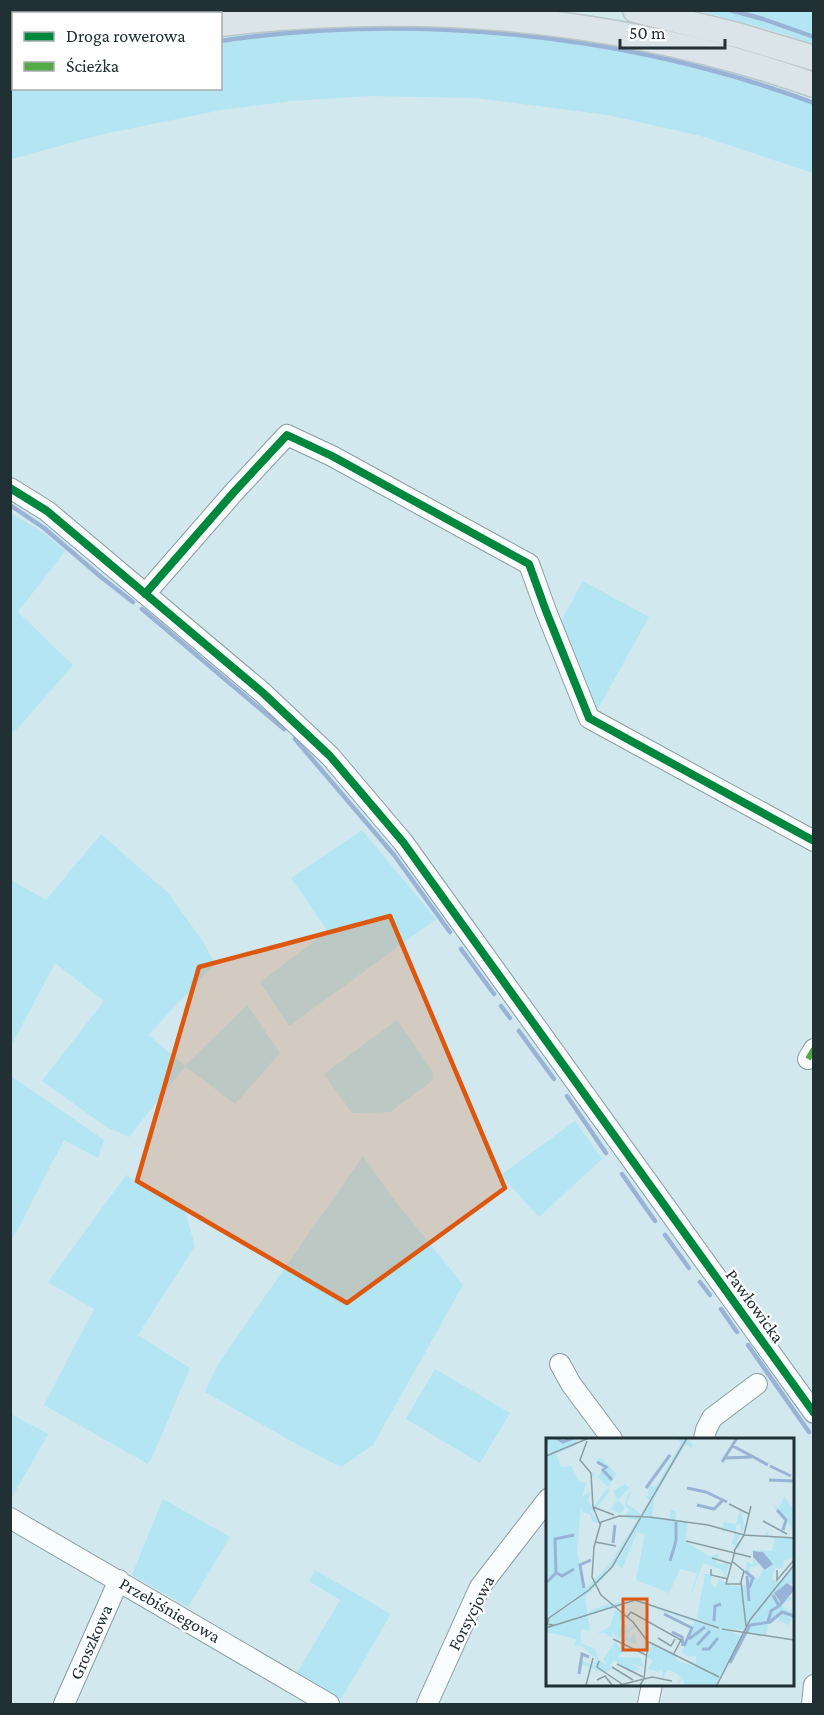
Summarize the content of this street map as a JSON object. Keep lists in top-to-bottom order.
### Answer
{
  "streets": {
    "street": [
      "Pawłowicka",
      "Przebiśniegowa",
      "Forsycjowa",
      "Groszkowa"
    ]
  },
  "crossings": [
    ["Przebiśniegowa", "Groszkowa"]
  ],
  "legend": ["Droga rowerowa", "Ścieżka"],
  "scale_bar": "50 m"
}
